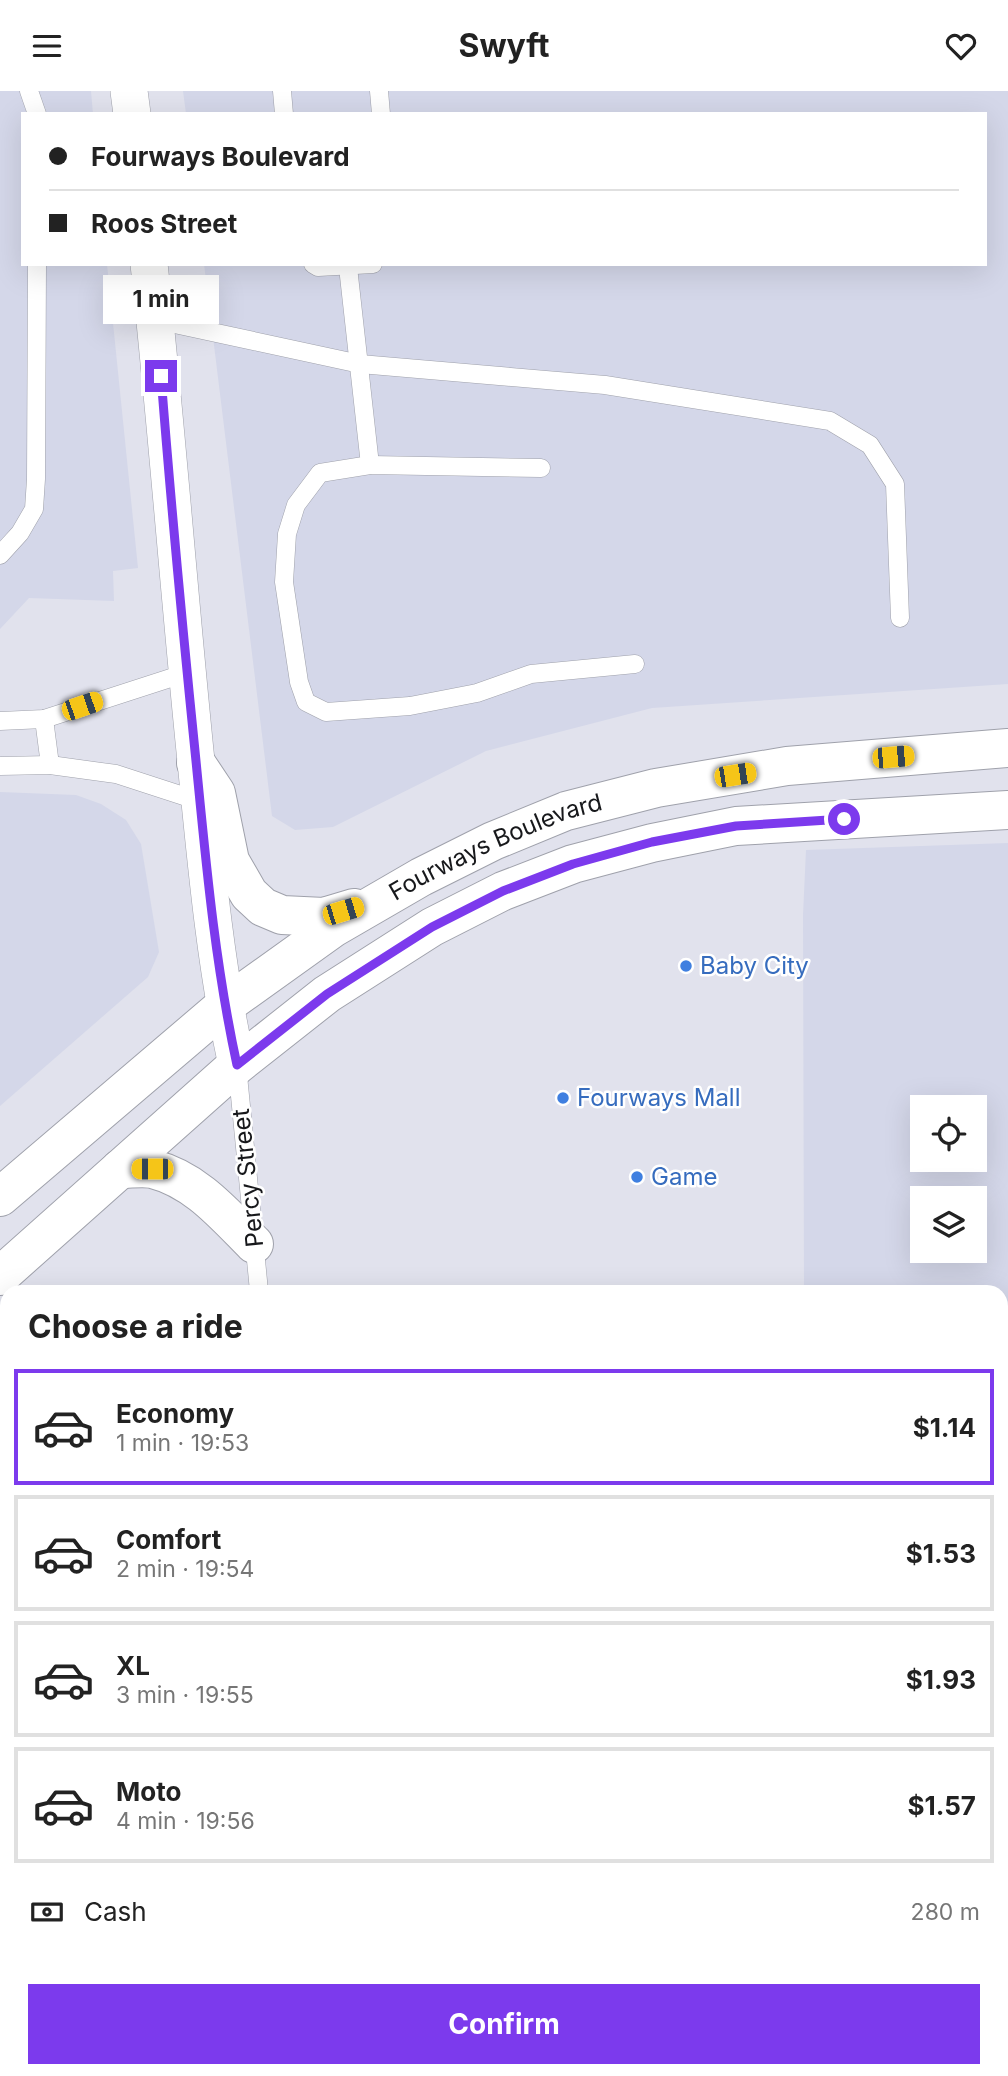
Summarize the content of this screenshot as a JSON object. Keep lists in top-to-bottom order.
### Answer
{
  "streets": {
    "street": ["Fourways Boulevard"],
    "lane": ["Percy Street"]
  },
  "crossings": [
    ["Fourways Boulevard", "Percy Street"]
  ],
  "places": ["Baby City", "Fourways Mall", "Game"],
  "page": {
    "header": "Swyft",
    "banner": ["Fourways Boulevard", "Roos Street"],
    "bubble": "1 min",
    "heading": "Choose a ride",
    "list": [
      {
        "name": "Economy",
        "note": "1 min · 19:53",
        "value": "$1.14"
      },
      {
        "name": "Comfort",
        "note": "2 min · 19:54",
        "value": "$1.53"
      },
      {
        "name": "XL",
        "note": "3 min · 19:55",
        "value": "$1.93"
      },
      {
        "name": "Moto",
        "note": "4 min · 19:56",
        "value": "$1.57"
      }
    ],
    "pay": ["Cash", "280 m"],
    "buttons": "Confirm"
  }
}
